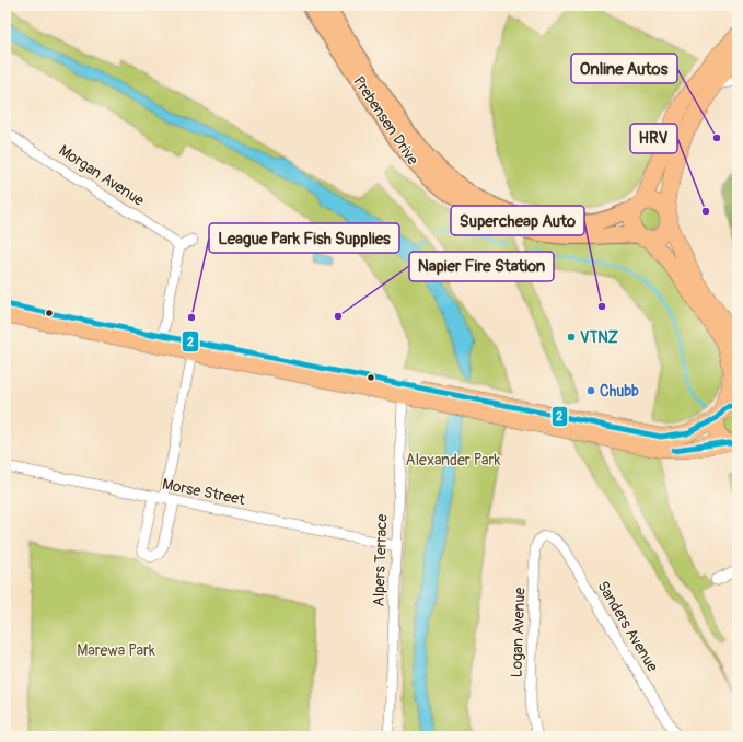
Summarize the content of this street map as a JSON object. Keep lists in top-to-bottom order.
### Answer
{
  "streets": {
    "main road": ["Prebensen Drive"],
    "street": [
      "Morgan Avenue",
      "Morse Street",
      "Alpers Terrace",
      "Sanders Avenue",
      "Logan Avenue"
    ]
  },
  "crossings": [
    ["Morse Street", "Alpers Terrace"],
    ["Sanders Avenue", "Logan Avenue"]
  ],
  "parks": ["Alexander Park", "Marewa Park"],
  "places": [
    "Online Autos",
    "HRV",
    "Supercheap Auto",
    "Napier Fire Station",
    "League Park Fish Supplies",
    "VTNZ",
    "Chubb"
  ],
  "lines": ["transit line 2"]
}
